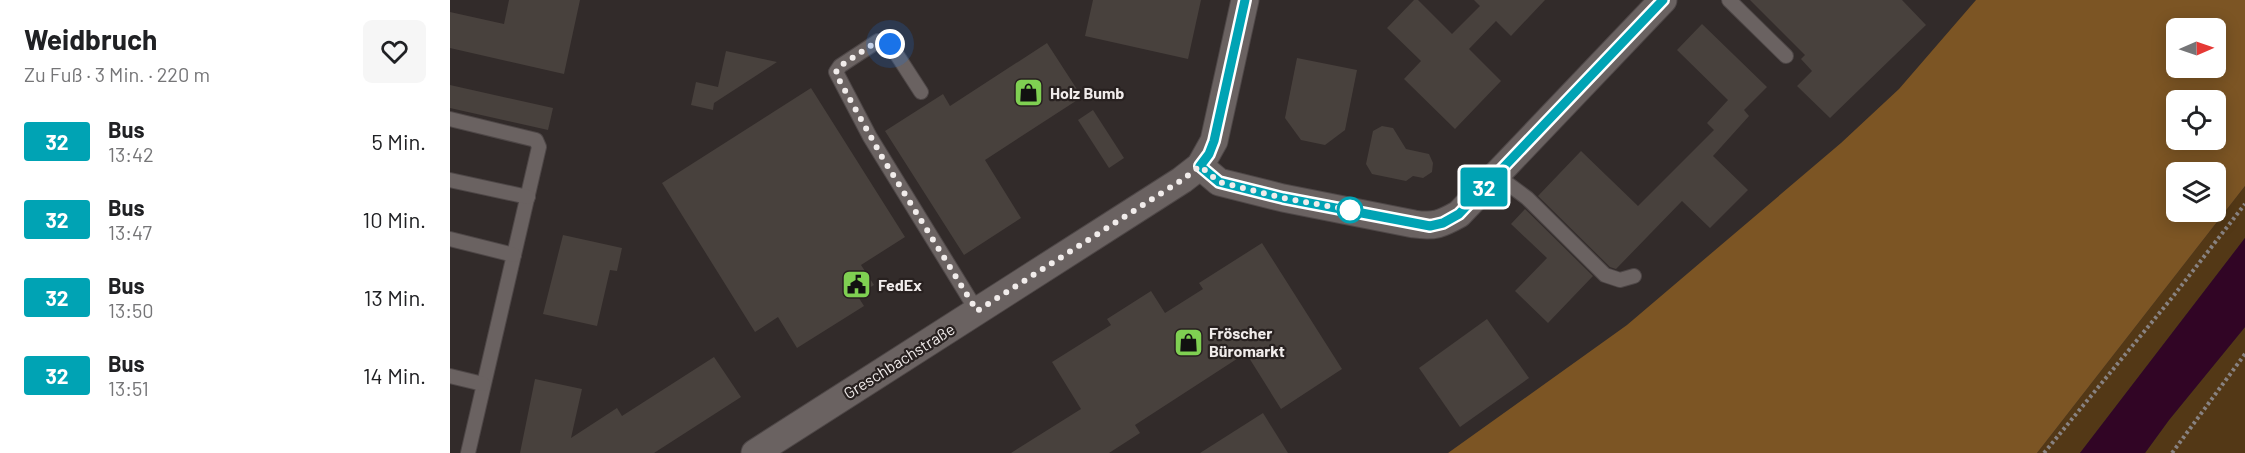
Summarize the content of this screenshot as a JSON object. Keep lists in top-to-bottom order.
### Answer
{
  "streets": {
    "street": ["Greschbachstraße"]
  },
  "places": {
    "shop": ["Holz Bumb", "Fröscher Büromarkt"],
    "public building": ["FedEx"]
  },
  "lines": ["bus line 32"],
  "north": "right",
  "page": {
    "heading": ["Weidbruch", "Zu Fuß · 3 Min. · 220 m"],
    "on_map": "32",
    "list": [
      {
        "mark": "32",
        "name": "Bus",
        "note": "13:42",
        "value": "5 Min."
      },
      {
        "mark": "32",
        "name": "Bus",
        "note": "13:47",
        "value": "10 Min."
      },
      {
        "mark": "32",
        "name": "Bus",
        "note": "13:50",
        "value": "13 Min."
      },
      {
        "mark": "32",
        "name": "Bus",
        "note": "13:51",
        "value": "14 Min."
      }
    ]
  }
}
